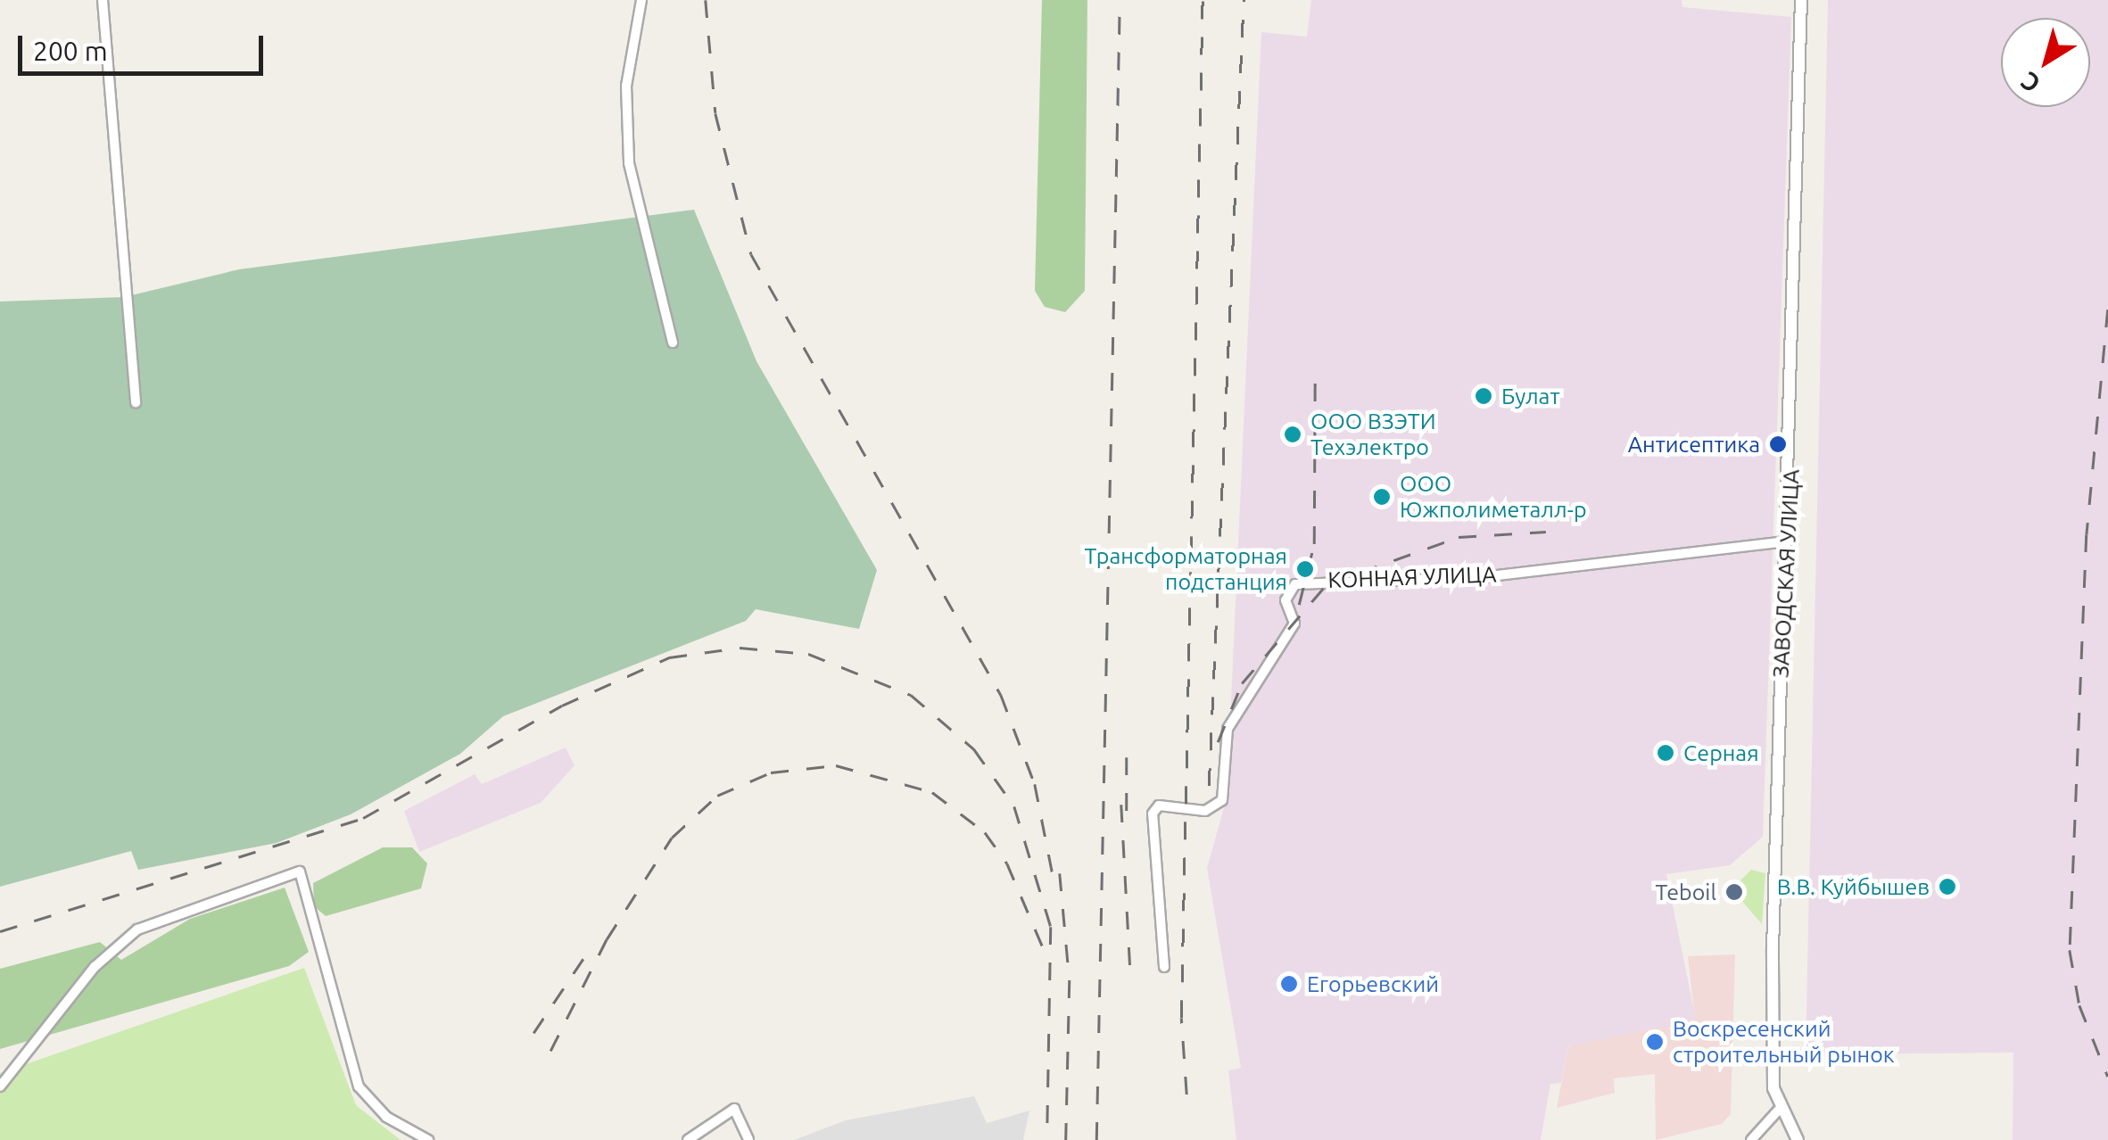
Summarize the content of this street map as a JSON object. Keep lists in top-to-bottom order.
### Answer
{
  "streets": {
    "street": ["ЗАВОДСКАЯ УЛИЦА", "КОННАЯ УЛИЦА"]
  },
  "crossings": [
    ["ЗАВОДСКАЯ УЛИЦА", "КОННАЯ УЛИЦА"]
  ],
  "places": [
    "Булат",
    "ООО ВЗЭТИ Техэлектро",
    "Антисептика",
    "ООО Южполиметалл-р",
    "Трансформаторная подстанция",
    "Серная",
    "В.В. Куйбышев",
    "Teboil",
    "Егорьевский",
    "Воскресенский строительный рынок"
  ],
  "scale_bar": "200 m",
  "north": "bottom left"
}
